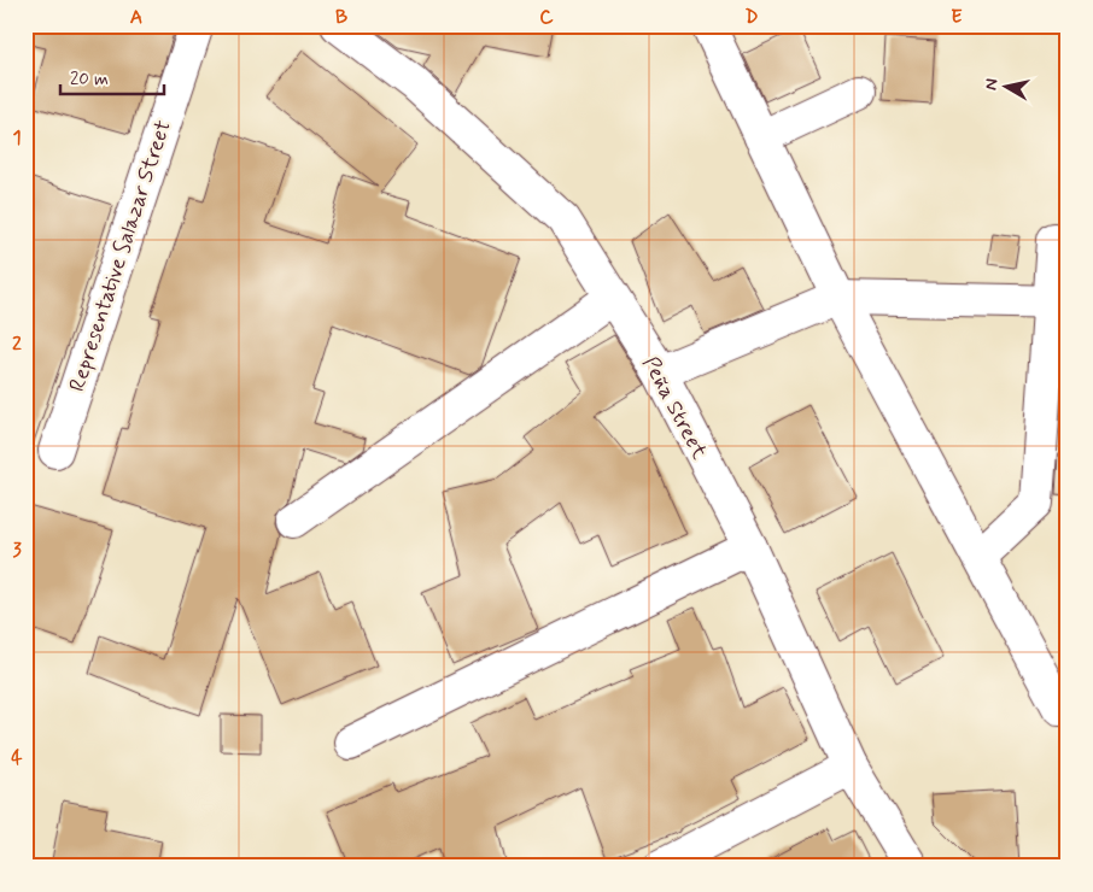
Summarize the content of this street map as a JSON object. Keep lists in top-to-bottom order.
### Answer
{
  "streets": {
    "street": ["Representative Salazar Street", "Peña Street"]
  },
  "scale_bar": "20 m",
  "north": "left",
  "grid": {
    "columns": [
      "A",
      "B",
      "C",
      "D",
      "E"
    ],
    "rows": [
      "1",
      "2",
      "3",
      "4"
    ]
  }
}
